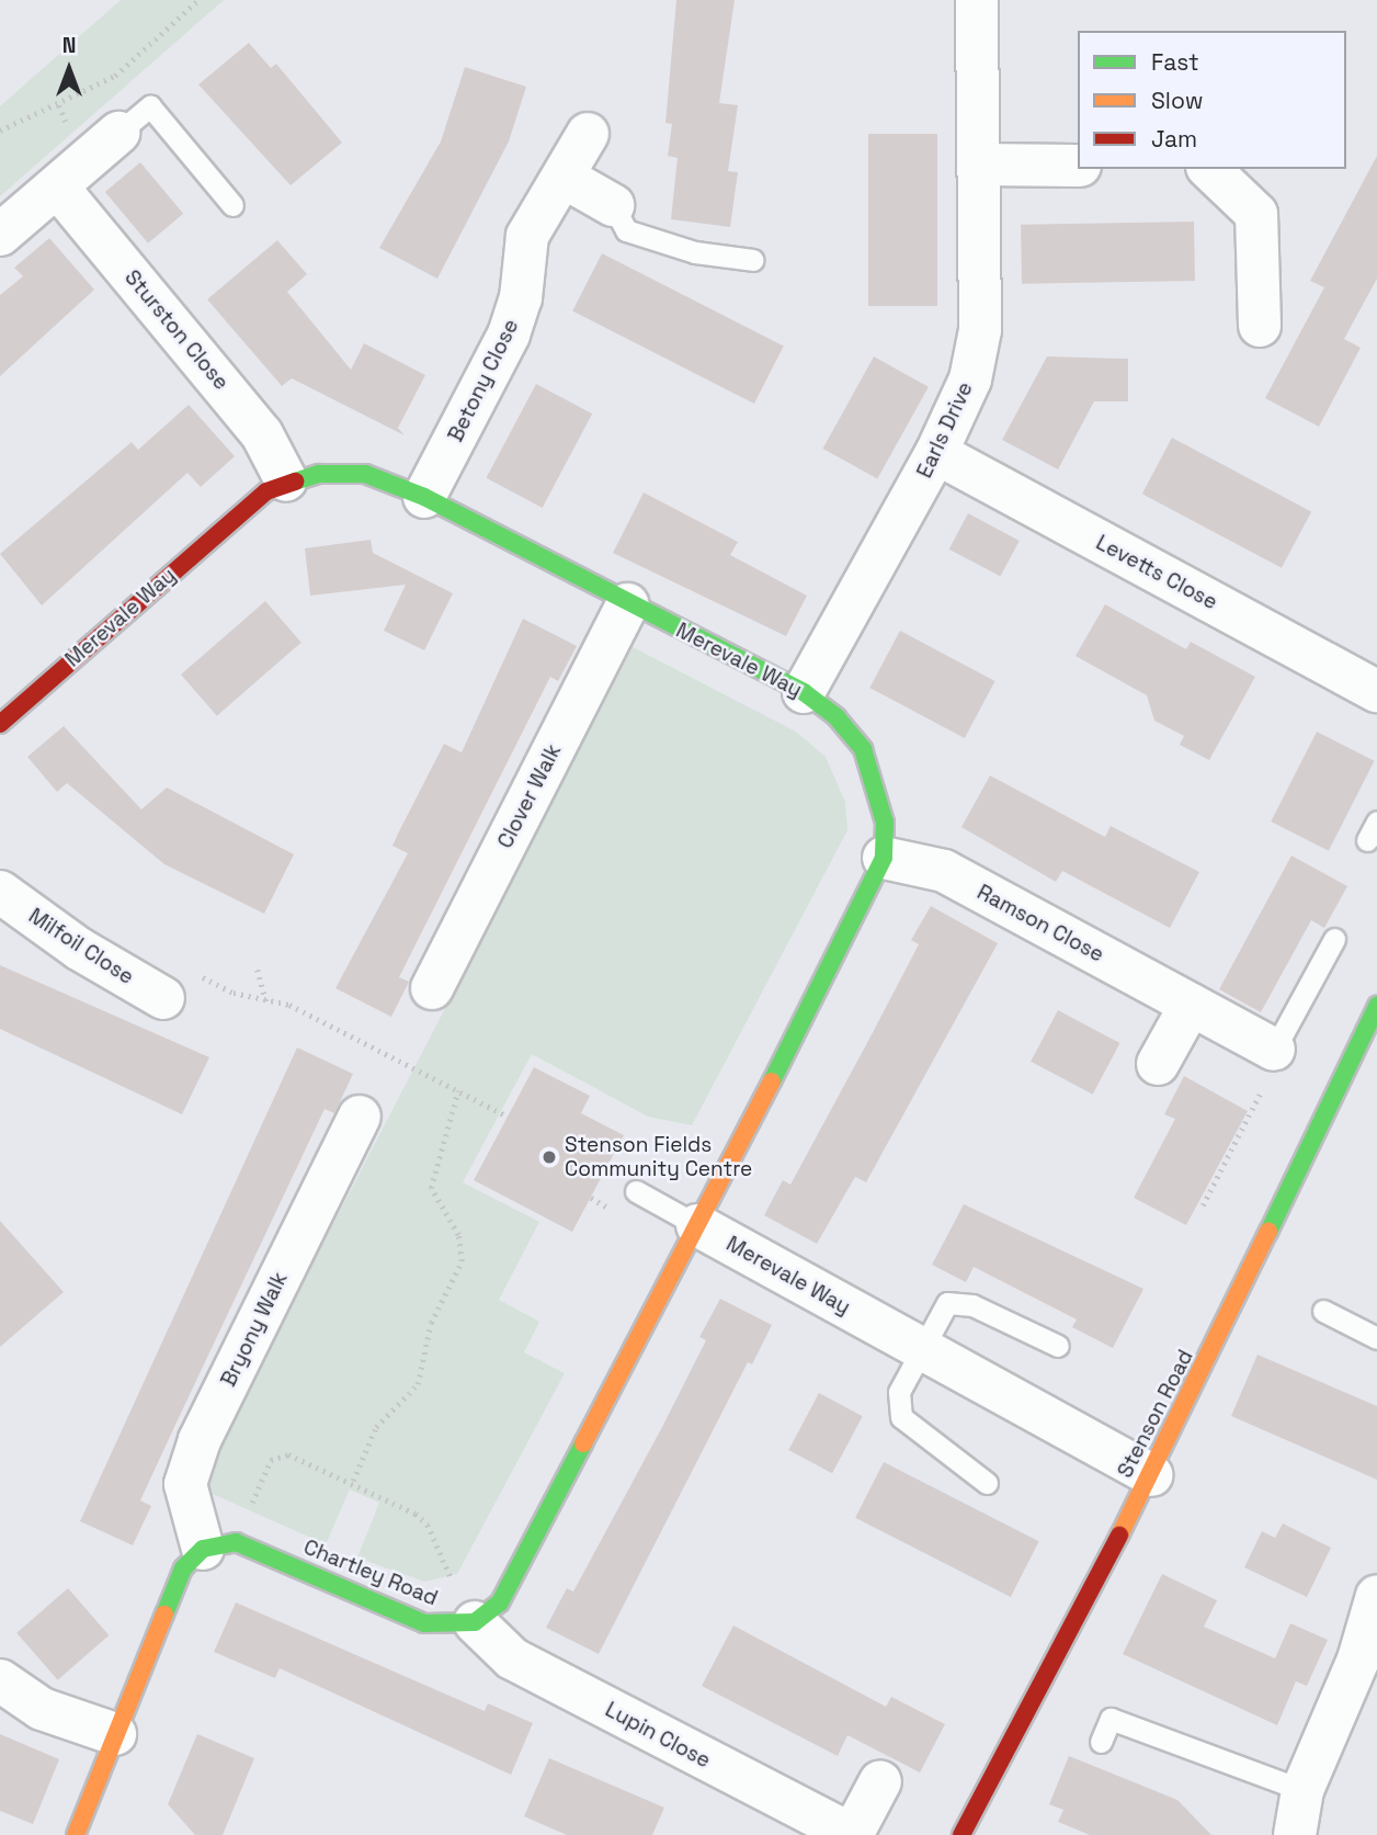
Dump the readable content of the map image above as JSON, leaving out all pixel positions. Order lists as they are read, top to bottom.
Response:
{
  "streets": {
    "street": [
      "Sturston Close",
      "Betony Close",
      "Earls Drive",
      "Levetts Close",
      "Merevale Way",
      "Clover Walk",
      "Ramson Close",
      "Milfoil Close",
      "Bryony Walk",
      "Stenson Road",
      "Chartley Road",
      "Lupin Close"
    ]
  },
  "crossings": [
    ["Sturston Close", "Merevale Way"],
    ["Betony Close", "Merevale Way"],
    ["Earls Drive", "Levetts Close"],
    ["Earls Drive", "Merevale Way"],
    ["Merevale Way", "Clover Walk"],
    ["Merevale Way", "Ramson Close"],
    ["Merevale Way", "Stenson Road"],
    ["Bryony Walk", "Chartley Road"],
    ["Chartley Road", "Lupin Close"]
  ],
  "places": ["Stenson Fields Community Centre"],
  "legend": ["Fast", "Slow", "Jam"],
  "north": "top"
}
